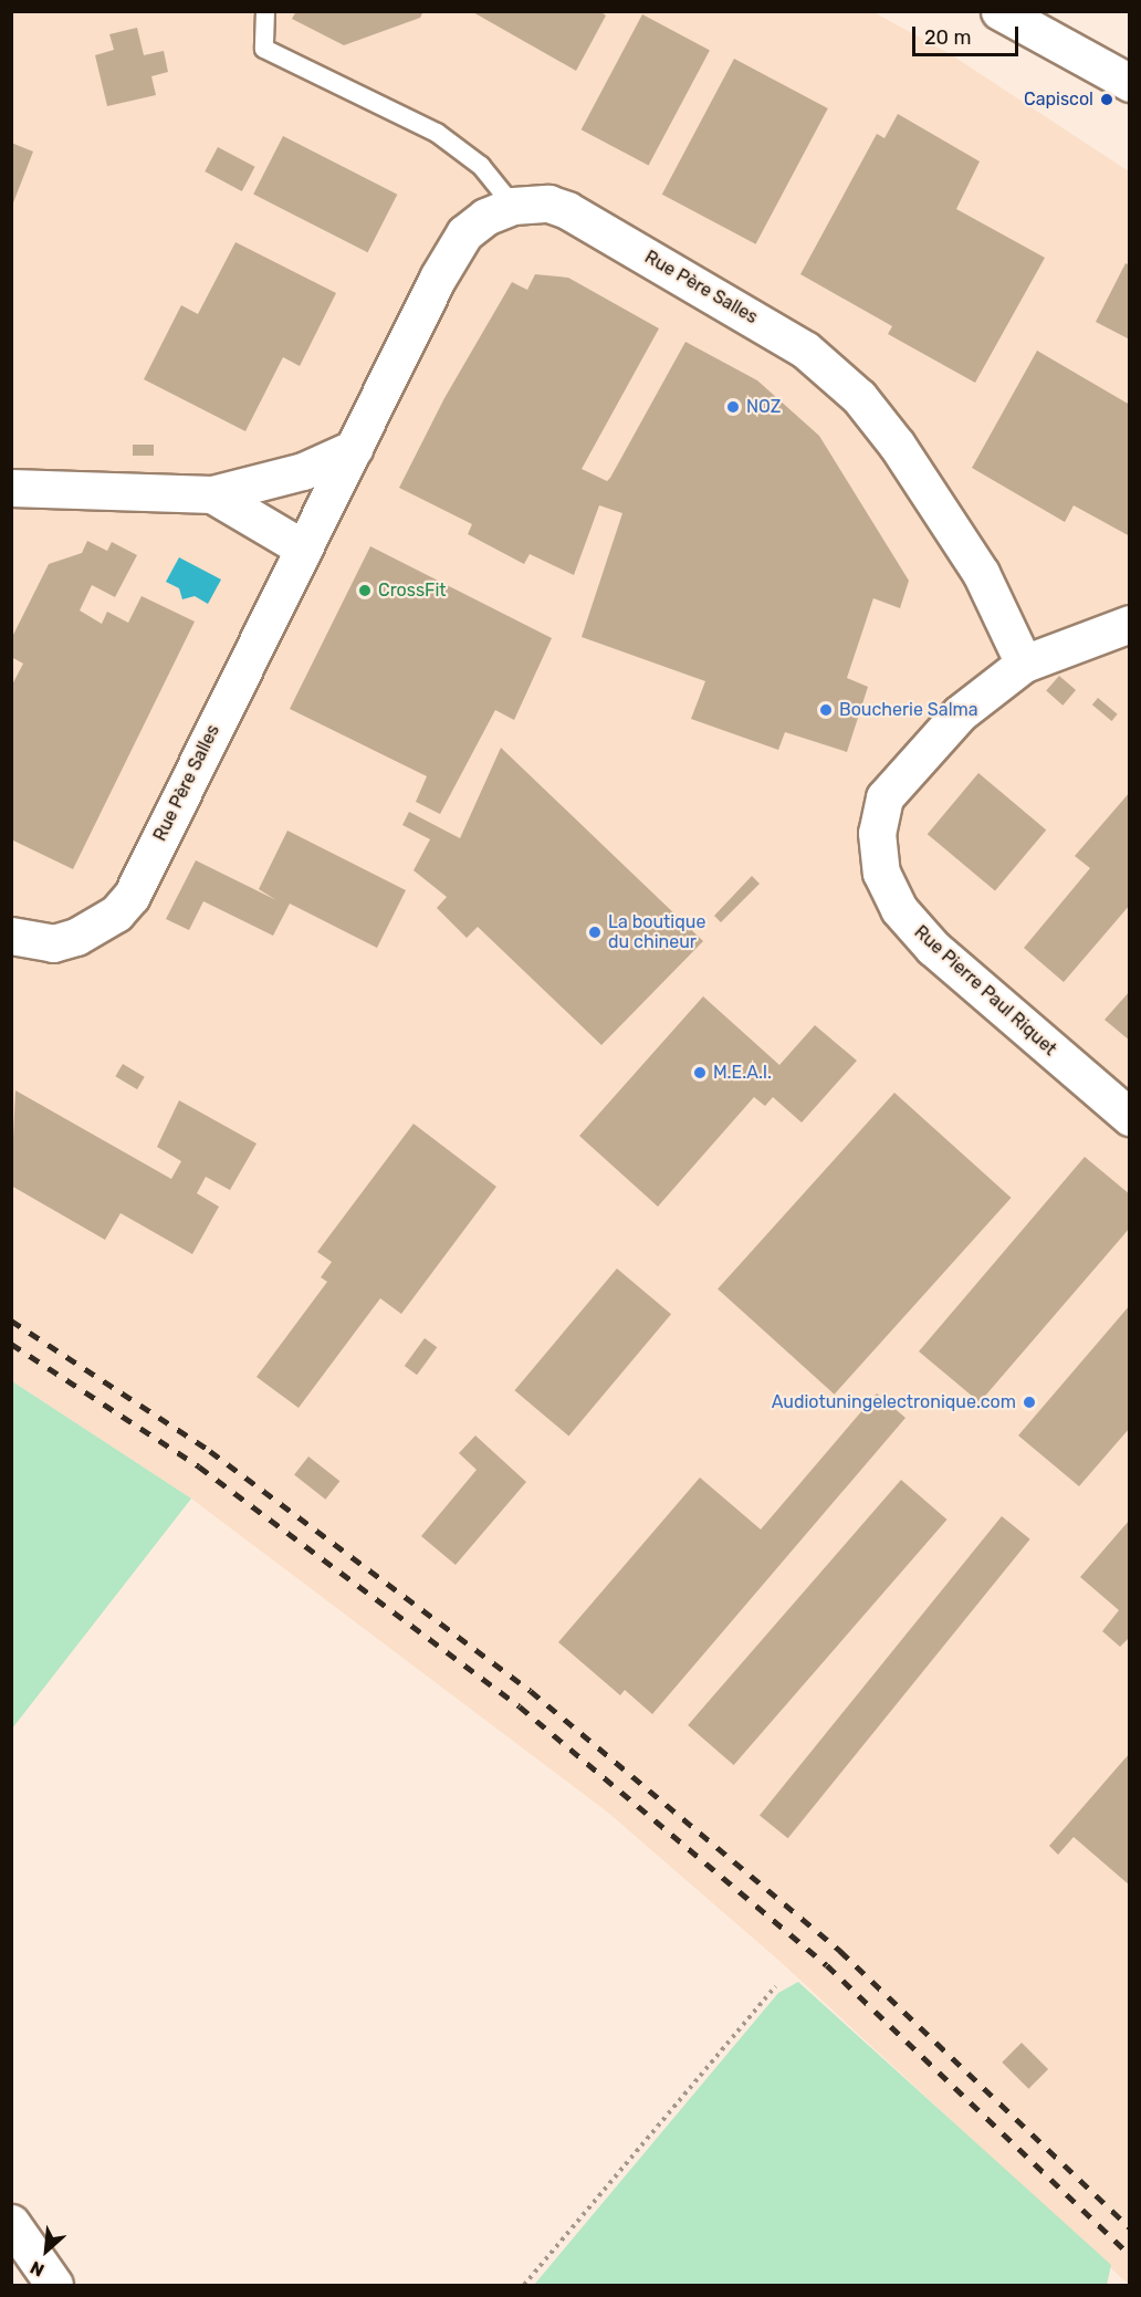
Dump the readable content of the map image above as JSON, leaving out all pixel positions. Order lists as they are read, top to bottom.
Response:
{
  "streets": {
    "street": ["Rue Père Salles", "Rue Pierre Paul Riquet"]
  },
  "crossings": [
    ["Rue Père Salles", "Rue Pierre Paul Riquet"]
  ],
  "places": [
    "Capiscol",
    "NOZ",
    "CrossFit",
    "Boucherie Salma",
    "La boutique du chineur",
    "M.E.A.I.",
    "Audiotuningelectronique.com"
  ],
  "scale_bar": "20 m",
  "north": "bottom left"
}
